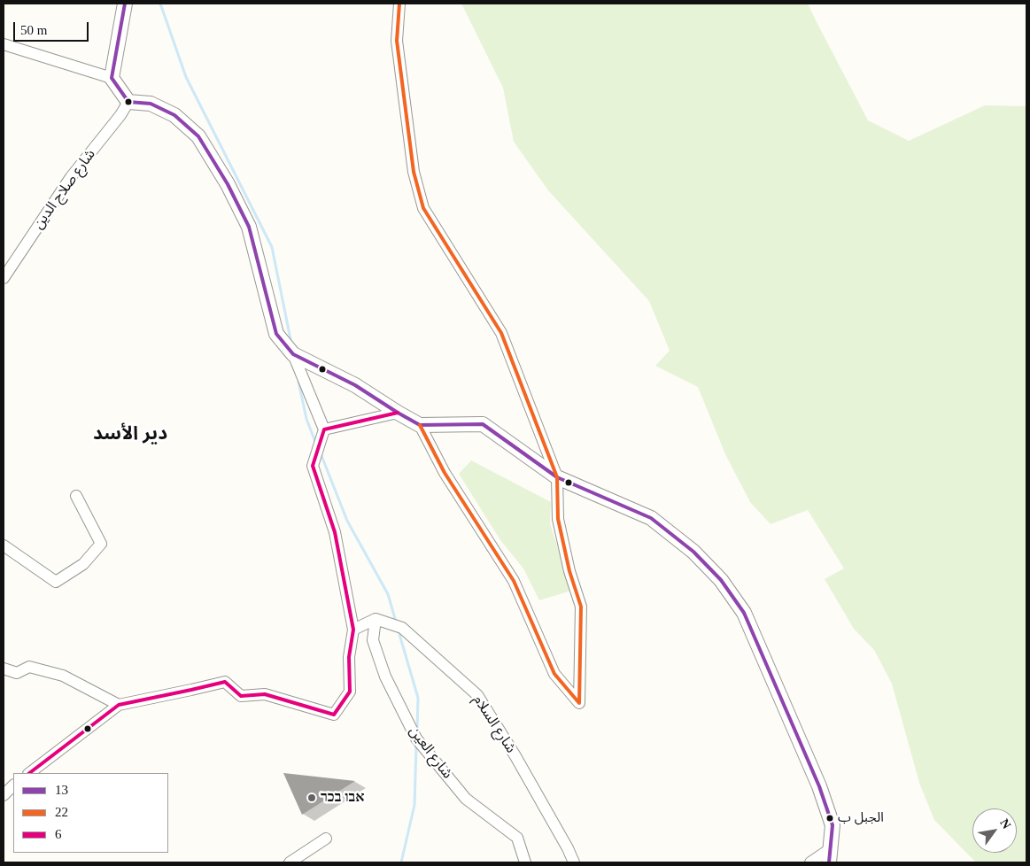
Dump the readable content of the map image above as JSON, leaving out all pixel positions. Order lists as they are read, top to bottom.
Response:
{
  "streets": {
    "street": ["شارع صلاح الدين", "شارع السلام", "شارع العين"]
  },
  "crossings": [
    ["شارع السلام", "شارع العين"]
  ],
  "districts": ["دير الأسد"],
  "places": ["אבו בכר", "الجبل ب"],
  "lines": ["transit line 13", "transit line 22", "transit line 6"],
  "legend": ["13", "22", "6"],
  "scale_bar": "50 m",
  "north": "top right"
}
